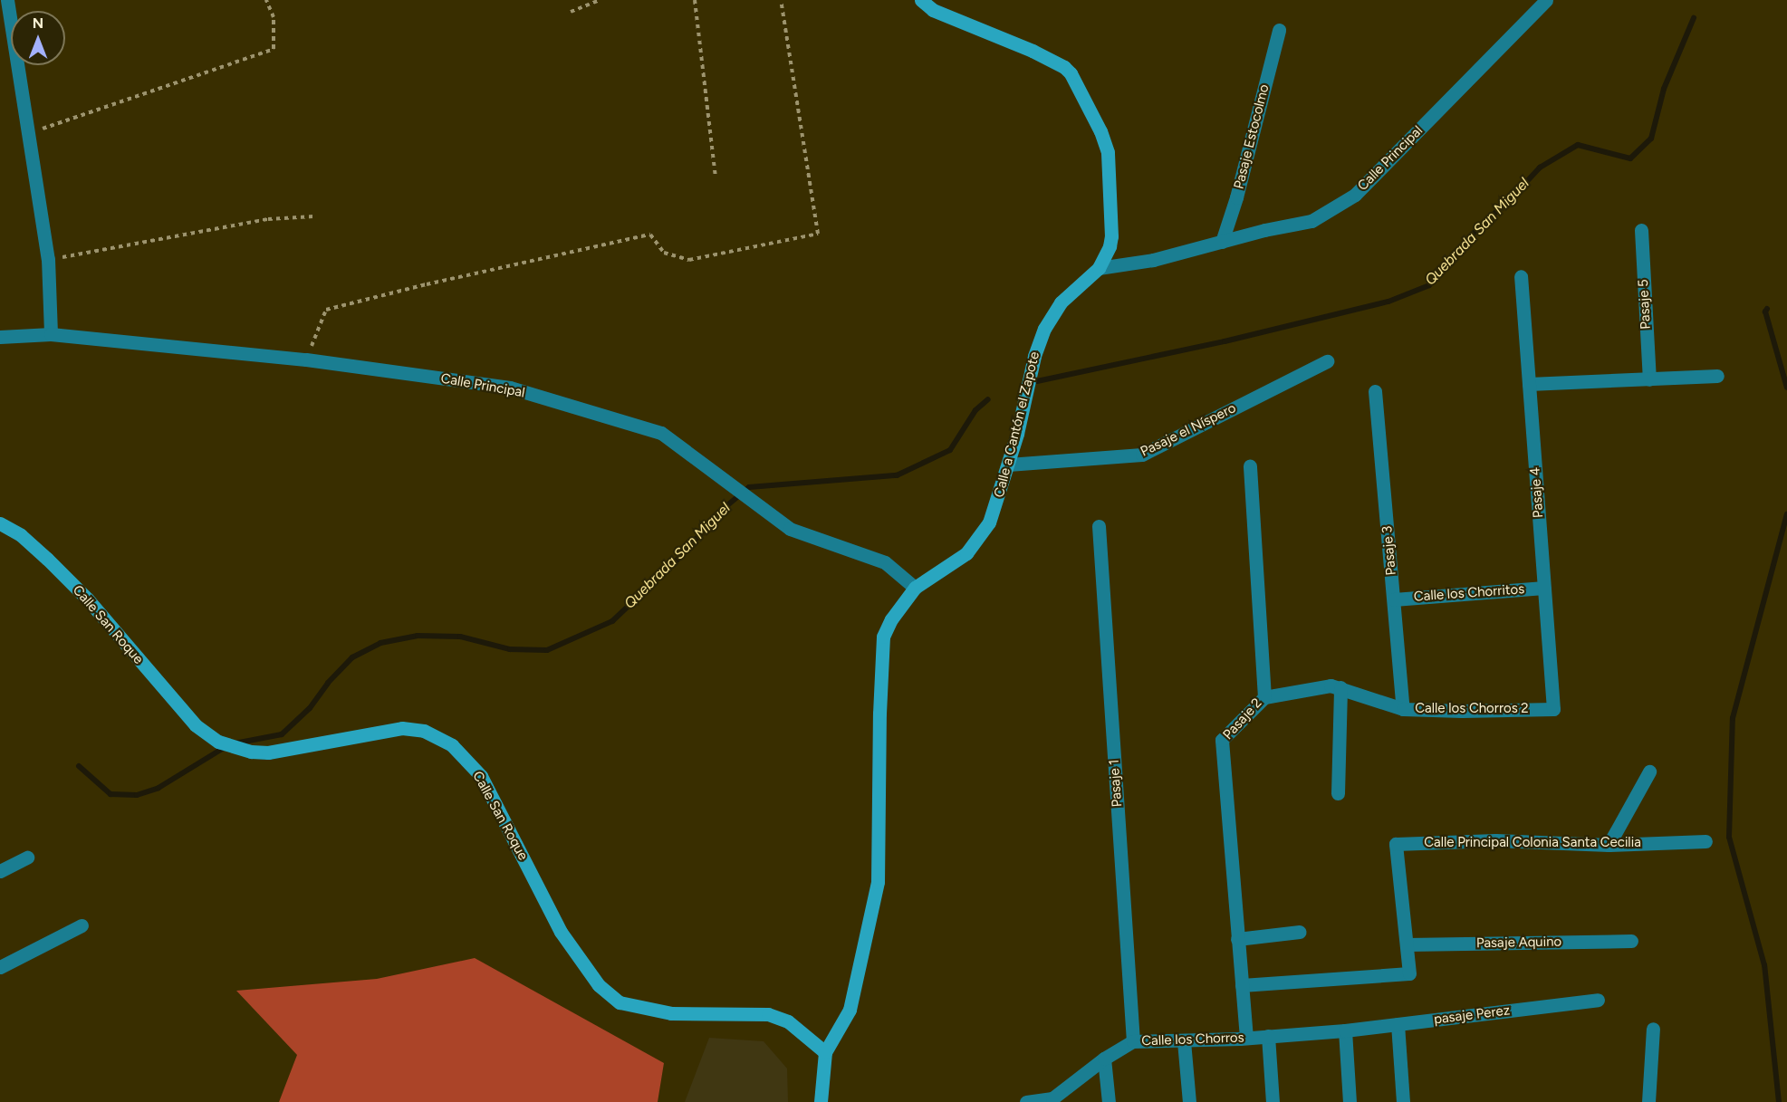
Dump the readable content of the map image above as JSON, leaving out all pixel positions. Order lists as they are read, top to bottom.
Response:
{
  "streets": {
    "street": [
      "Pasaje Estocolmo",
      "Calle Principal",
      "Pasaje 5",
      "Calle a Cantón el Zapote",
      "Pasaje el Níspero",
      "Pasaje 4",
      "Pasaje 3",
      "Calle los Chorritos",
      "Calle San Roque",
      "Calle los Chorros 2",
      "Pasaje 2",
      "Pasaje 1",
      "Calle Principal Colonia Santa Cecilia",
      "Pasaje Aquino",
      "pasaje Perez",
      "Calle los Chorros"
    ]
  },
  "crossings": [
    ["Pasaje Estocolmo", "Calle Principal"],
    ["Calle Principal", "Calle a Cantón el Zapote"],
    ["Calle a Cantón el Zapote", "Pasaje el Níspero"],
    ["Calle a Cantón el Zapote", "Calle San Roque"],
    ["Pasaje 4", "Calle los Chorritos"],
    ["Pasaje 4", "Calle los Chorros 2"],
    ["Pasaje 3", "Calle los Chorritos"],
    ["Pasaje 3", "Calle los Chorros 2"],
    ["Calle los Chorros 2", "Pasaje 2"],
    ["Pasaje 2", "Calle Principal Colonia Santa Cecilia"],
    ["Pasaje 2", "Calle los Chorros"],
    ["Pasaje 1", "Calle los Chorros"],
    ["Calle Principal Colonia Santa Cecilia", "Pasaje Aquino"],
    ["pasaje Perez", "Calle los Chorros"]
  ],
  "water": ["Quebrada San Miguel"],
  "north": "top"
}
